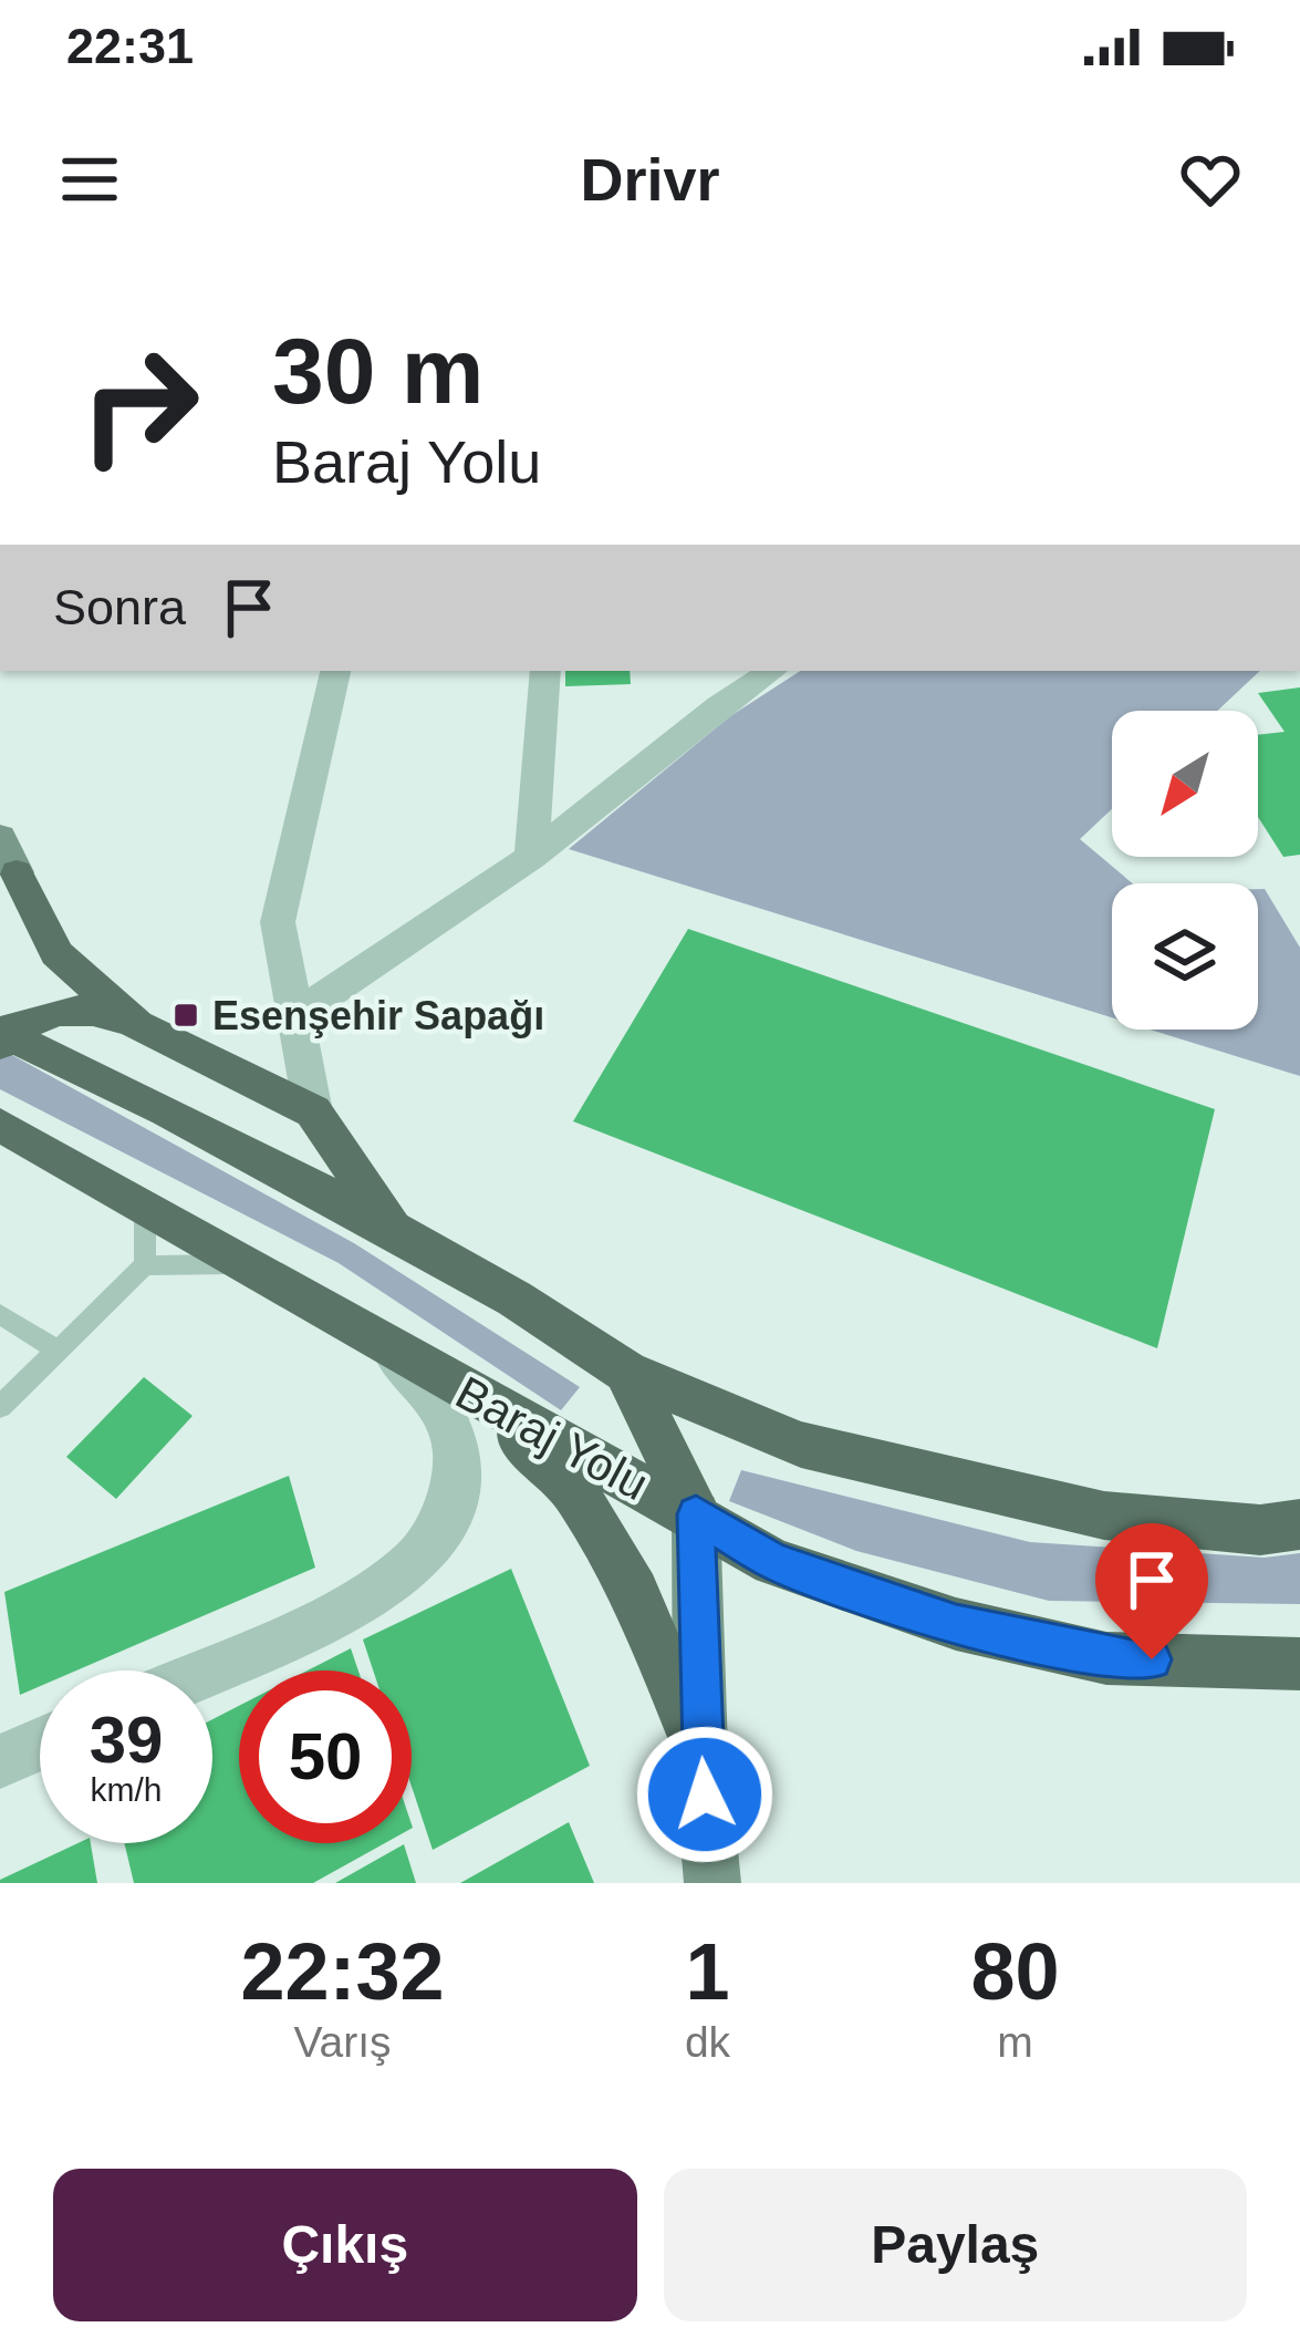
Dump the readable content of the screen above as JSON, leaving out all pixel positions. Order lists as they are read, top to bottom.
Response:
{
  "streets": {
    "main road": ["Baraj Yolu"]
  },
  "places": {
    "transit": ["Esenşehir Sapağı"]
  },
  "north": "bottom left",
  "page": {
    "status": "22:31",
    "header": "Drivr",
    "turn": ["30 m", "Baraj Yolu"],
    "then": "Sonra",
    "speed": "39 km/h",
    "limit": "50",
    "eta": [
      "22:32",
      "Varış",
      "1",
      "dk",
      "80",
      "m"
    ],
    "buttons": ["Çıkış", "Paylaş"]
  }
}
